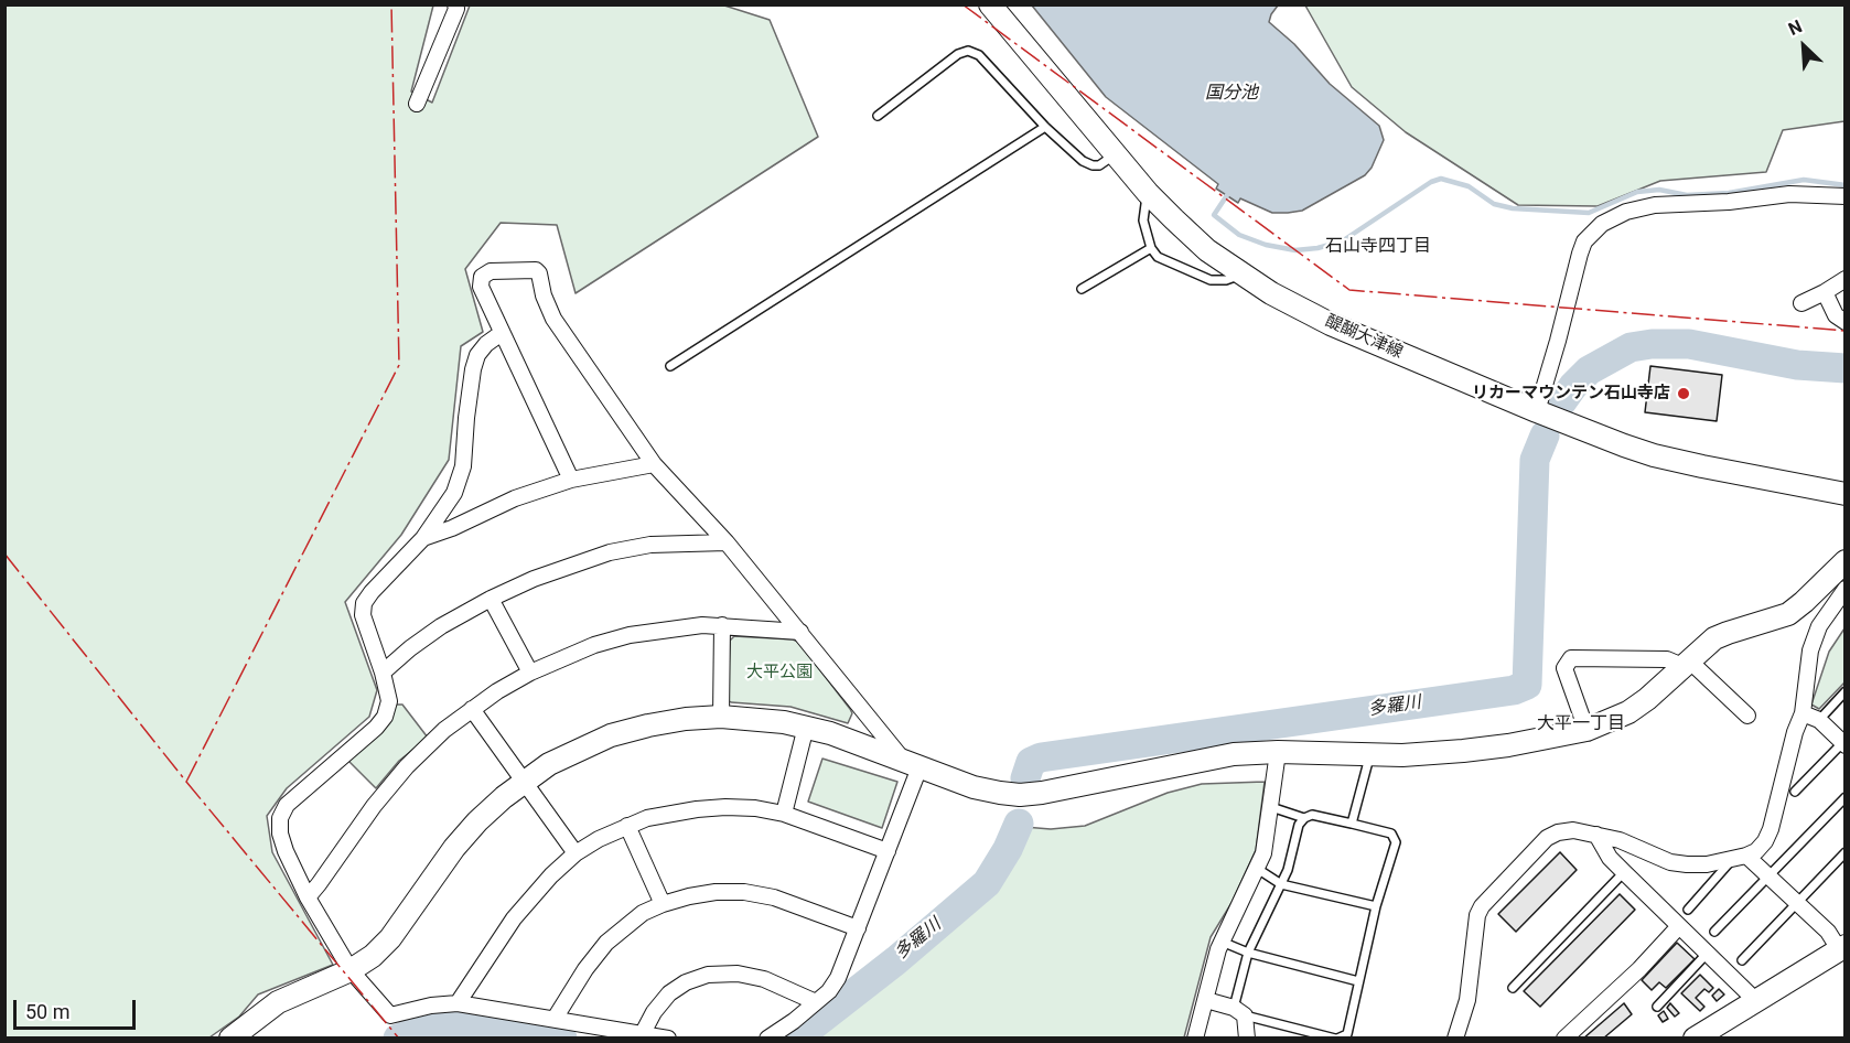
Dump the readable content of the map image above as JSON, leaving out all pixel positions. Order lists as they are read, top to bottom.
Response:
{
  "streets": {
    "main road": ["醍醐大津線"]
  },
  "districts": ["石山寺四丁目", "大平一丁目"],
  "water": ["国分池", "多羅川"],
  "parks": ["大平公園"],
  "places": ["リカーマウンテン石山寺店"],
  "scale_bar": "50 m",
  "north": "top left"
}
